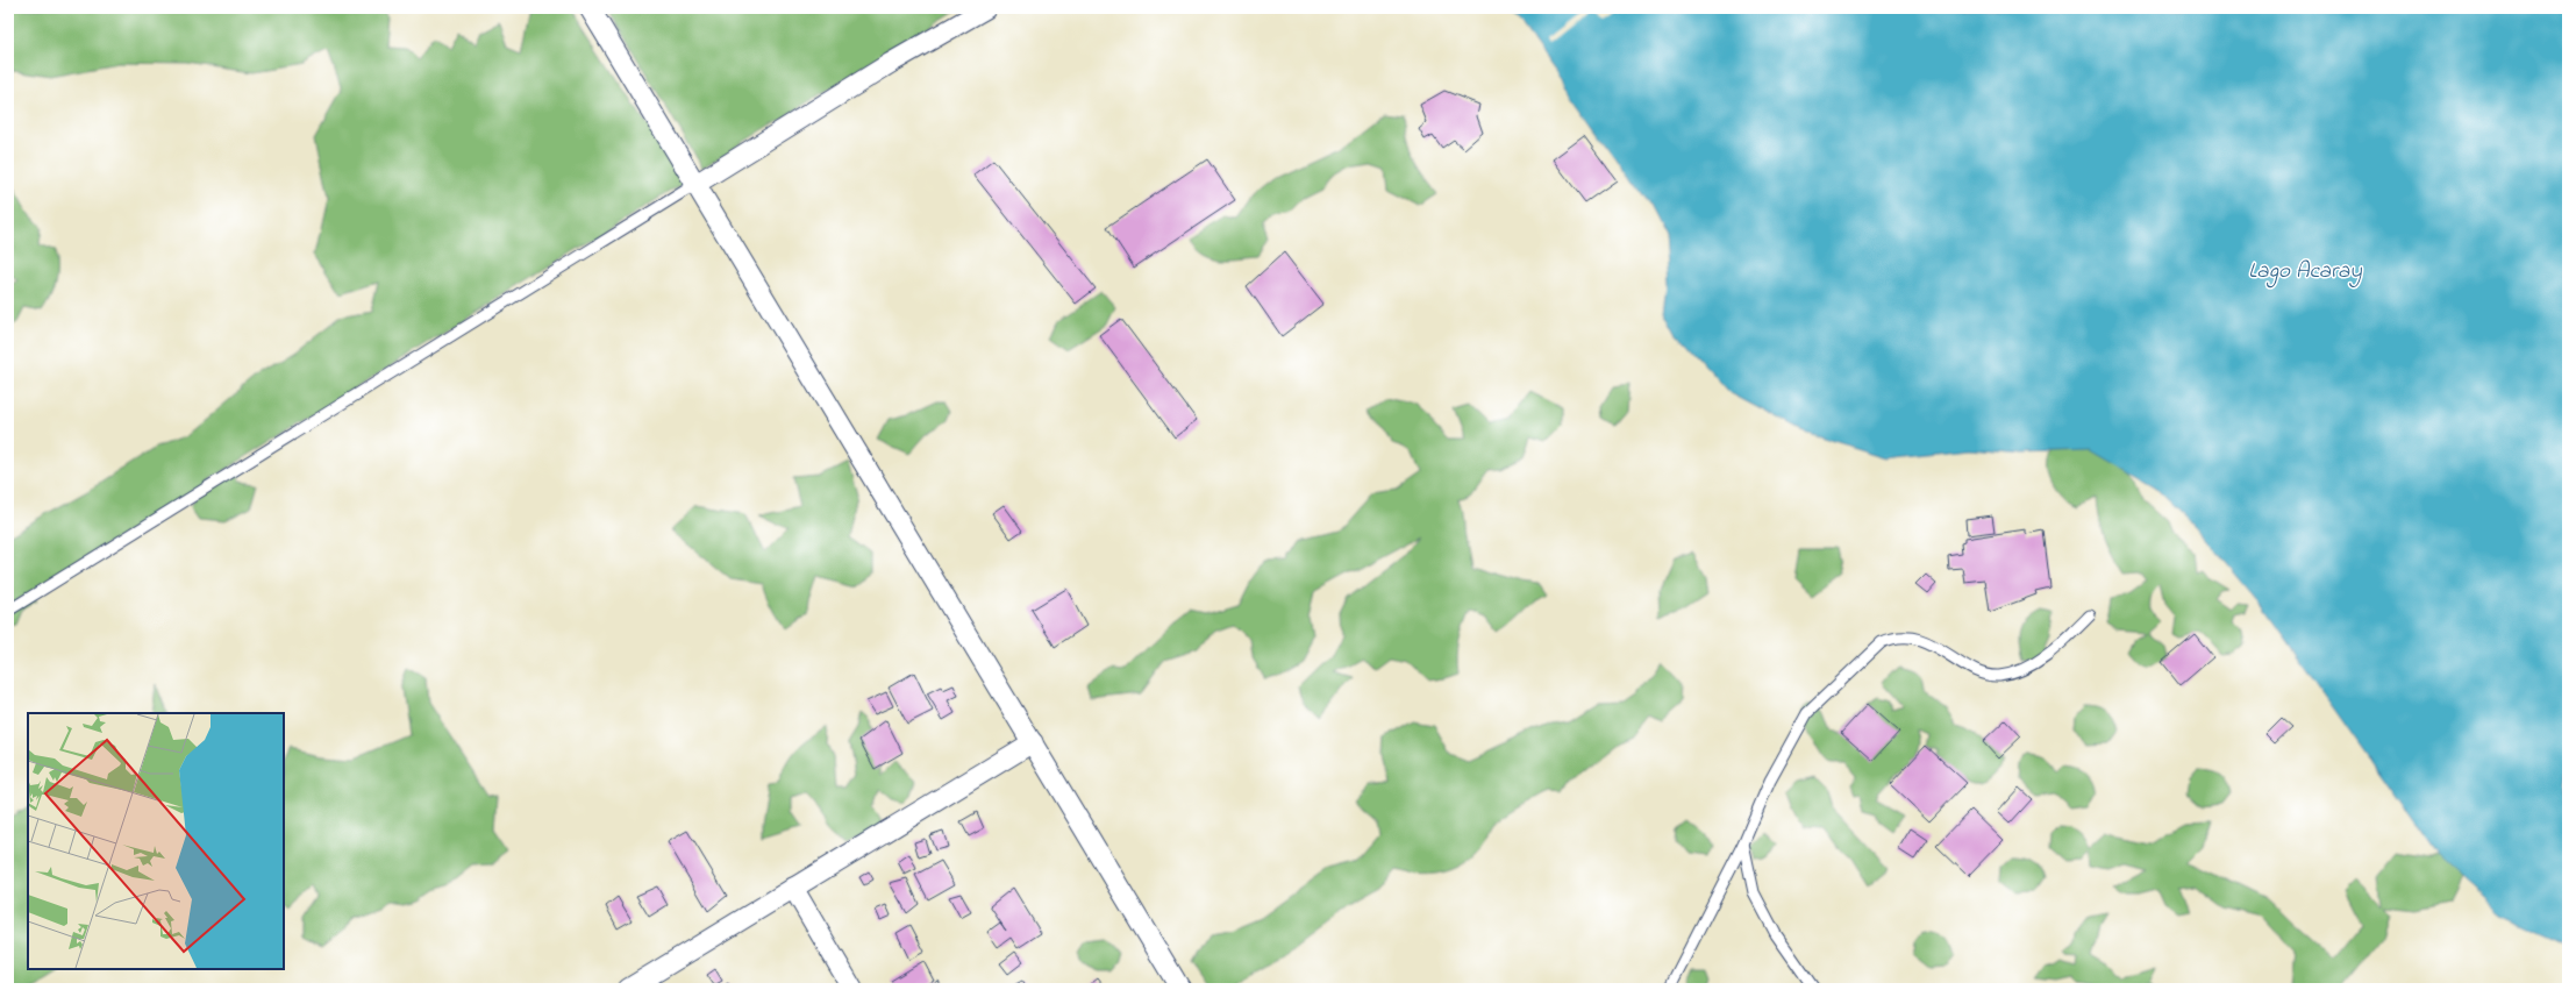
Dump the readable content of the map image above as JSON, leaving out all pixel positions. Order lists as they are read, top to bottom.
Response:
{
  "water": ["Lago Acaray"]
}
